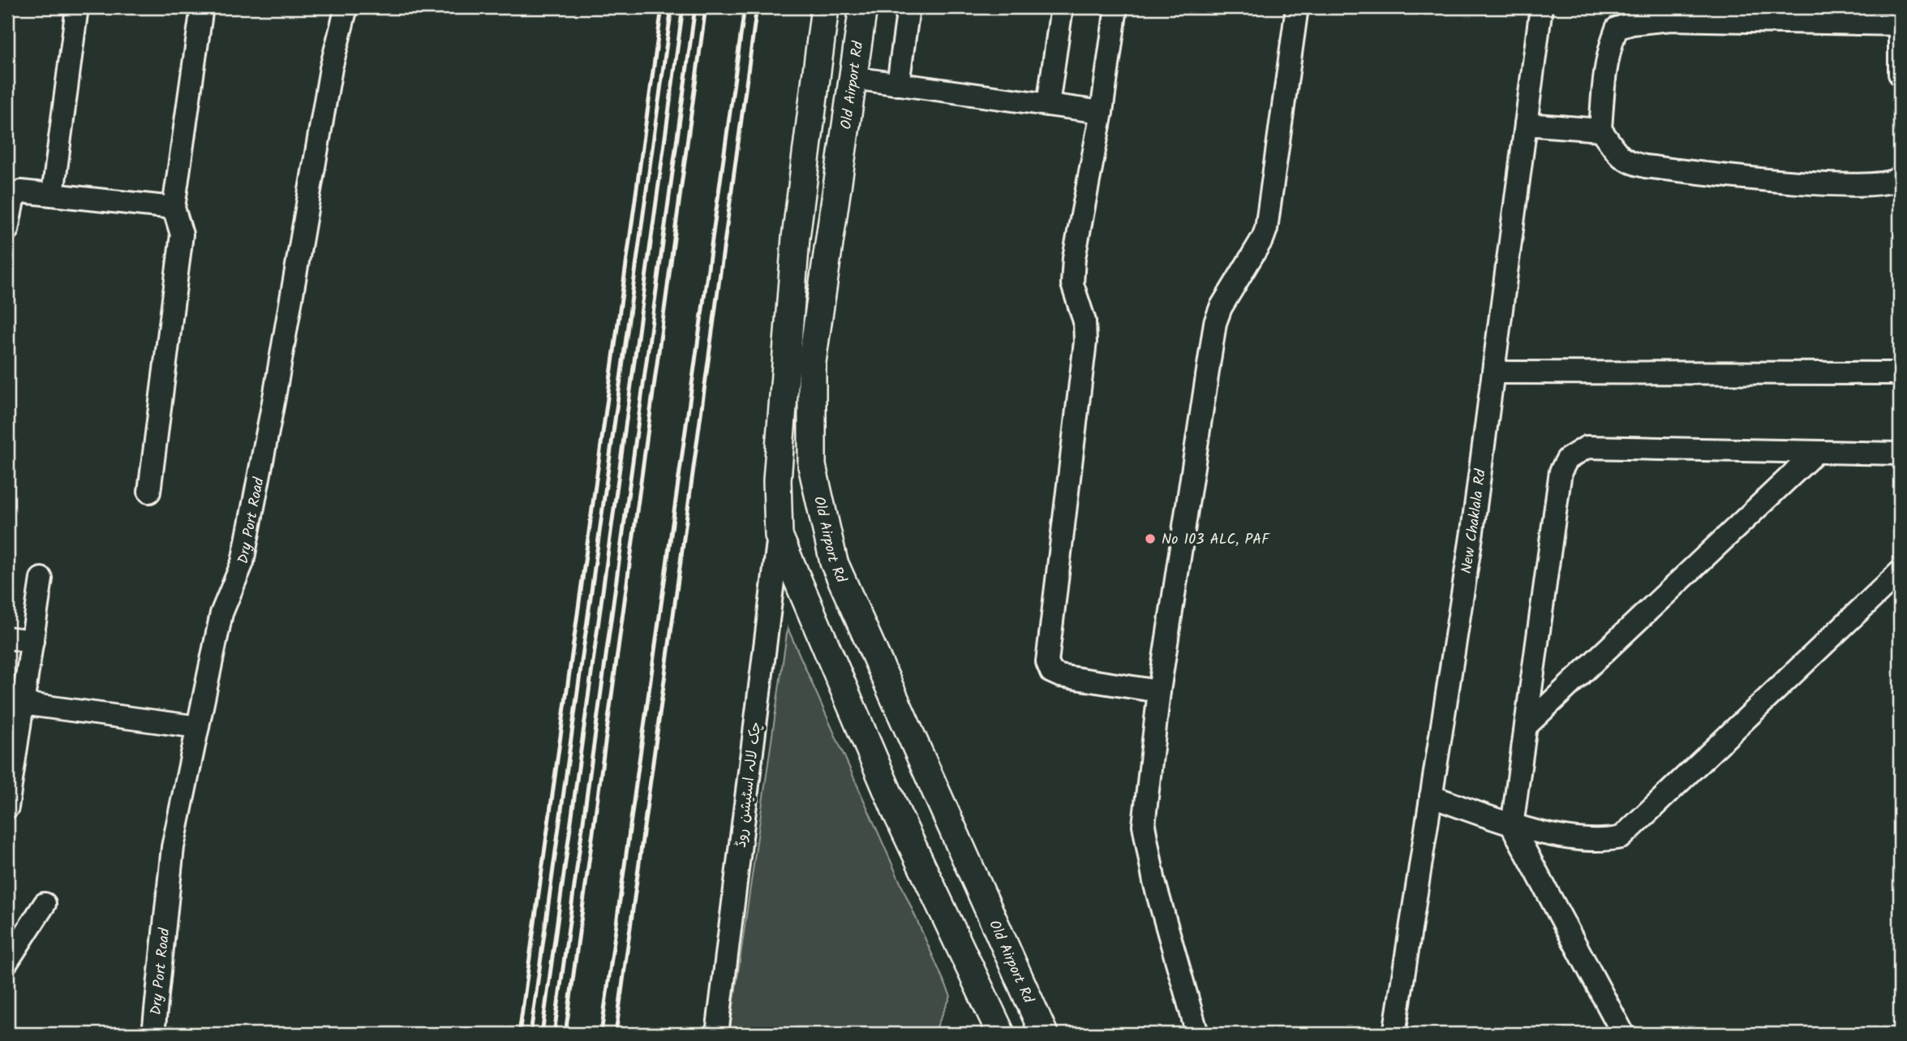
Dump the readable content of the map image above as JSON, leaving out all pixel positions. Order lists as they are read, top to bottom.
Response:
{
  "streets": {
    "main road": ["Old Airport Rd"],
    "street": ["Dry Port Road", "New Chaklala Rd", "چک لالہ اسٹیشن روڈ"]
  },
  "places": ["No 103 ALC, PAF"]
}
